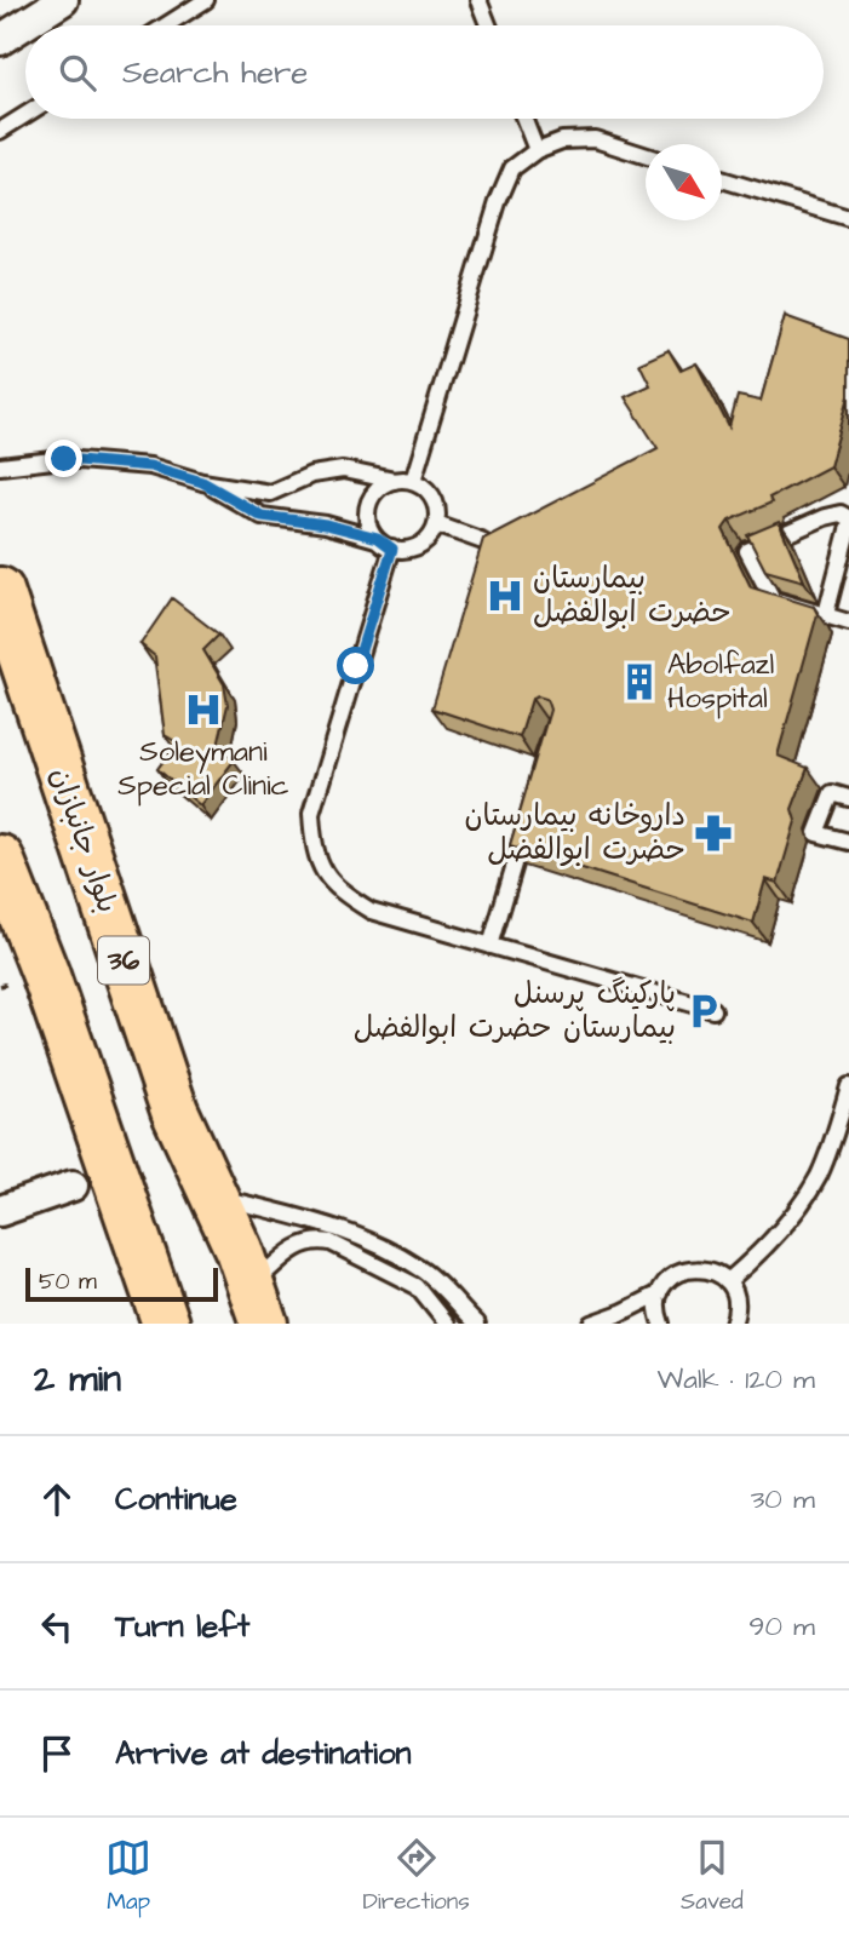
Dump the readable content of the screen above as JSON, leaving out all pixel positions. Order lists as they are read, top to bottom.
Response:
{
  "streets": {
    "main road": ["بلوار جانبازان", "36"]
  },
  "places": {
    "hospital": ["بیمارستان حضرت ابوالفضل", "Soleymani Special Clinic"],
    "building": ["Abolfazl Hospital"],
    "pharmacy": ["داروخانه بیمارستان حضرت ابوالفضل"],
    "parking": ["پارکینگ پرسنل بیمارستان حضرت ابوالفضل"]
  },
  "scale_bar": "50 m",
  "north": "bottom right",
  "page": {
    "search": "Search here",
    "scale": "50 m",
    "heading": ["2 min", "Walk · 120 m"],
    "list": [
      ["Continue", "30 m"],
      ["Turn left", "90 m"],
      "Arrive at destination"
    ],
    "nav": ["Map", "Directions", "Saved"]
  }
}
